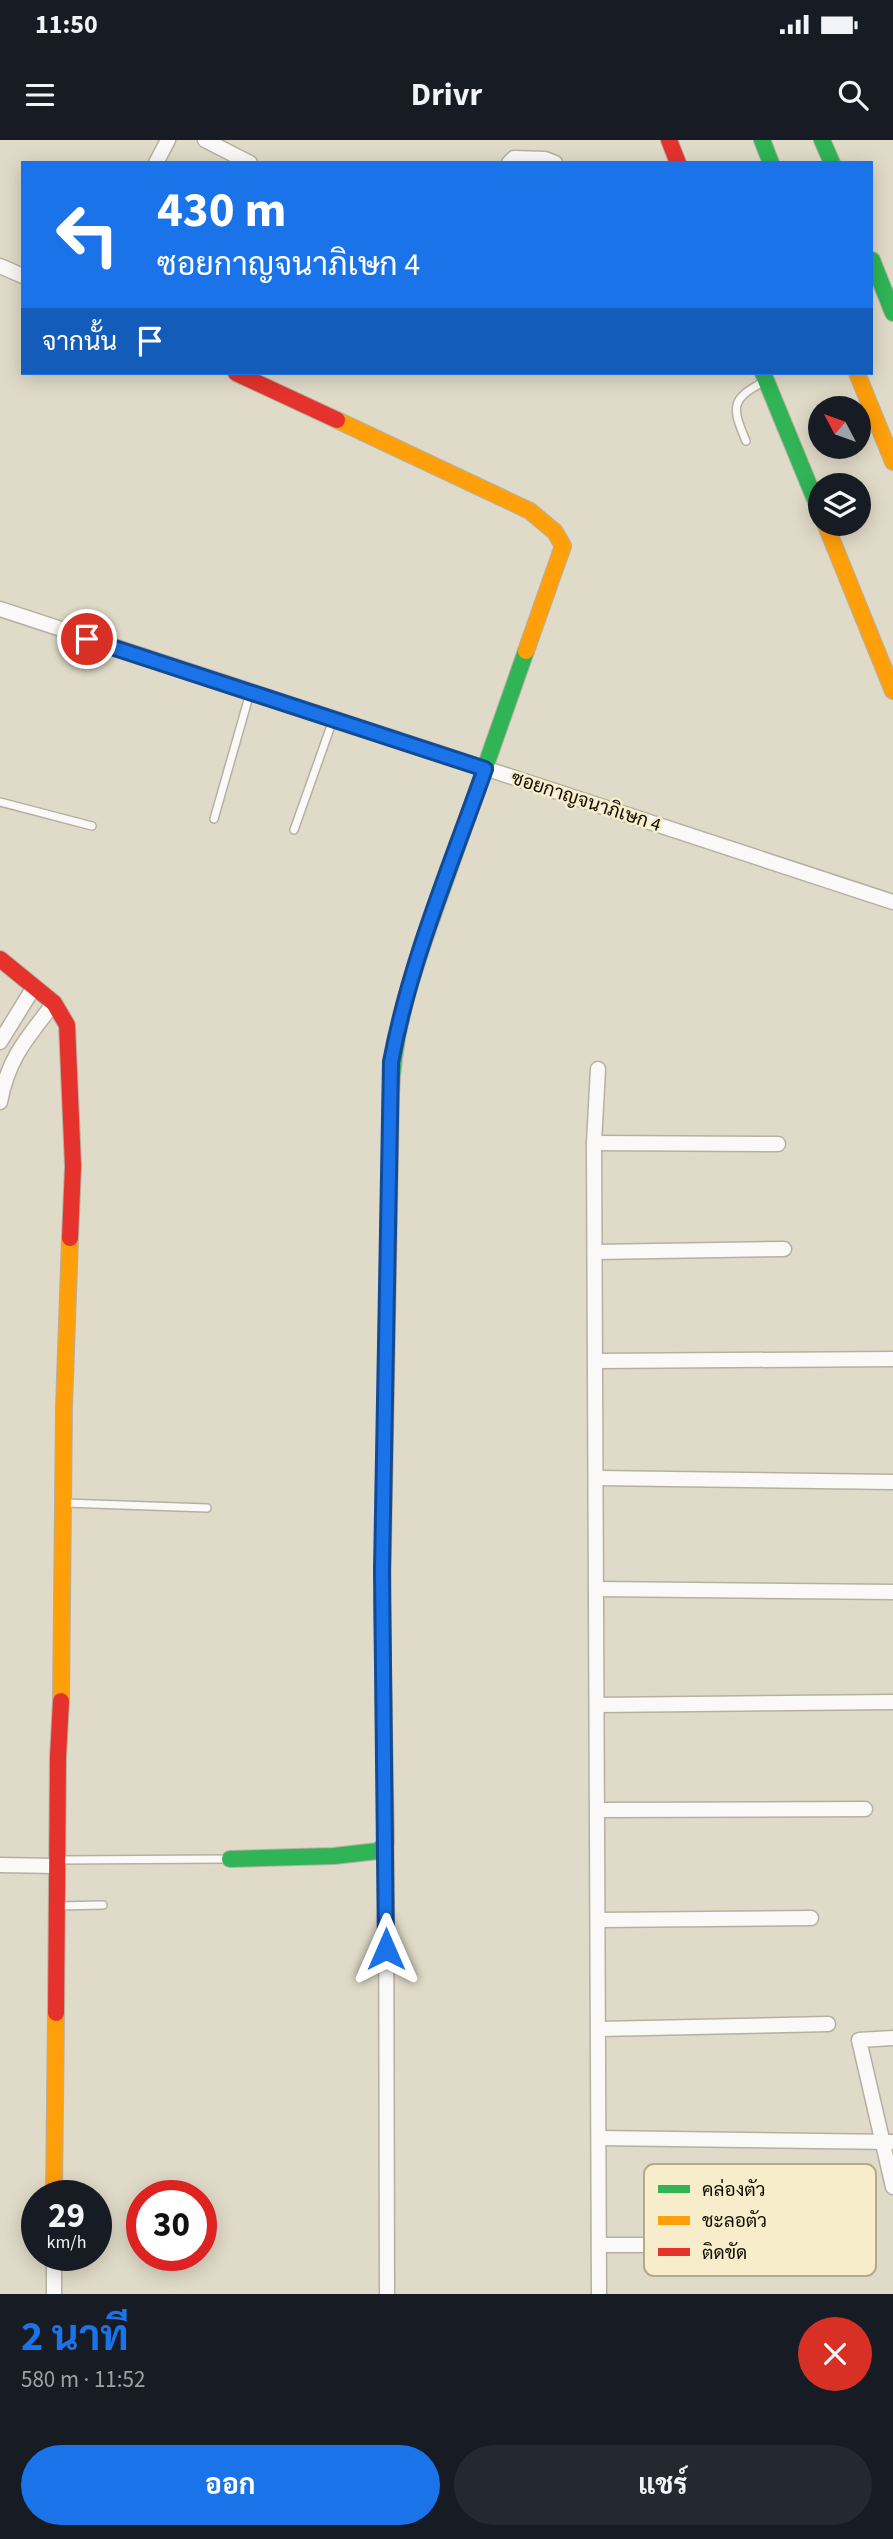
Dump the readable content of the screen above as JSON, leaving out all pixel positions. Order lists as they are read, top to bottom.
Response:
{
  "streets": {
    "street": ["ซอยกาญจนาภิเษก 4"]
  },
  "legend": ["คล่องตัว", "ชะลอตัว", "ติดขัด"],
  "north": "top left",
  "page": {
    "status": "11:50",
    "header": "Drivr",
    "turn": ["430 m", "ซอยกาญจนาภิเษก 4"],
    "then": "จากนั้น",
    "speed": "29 km/h",
    "limit": "30",
    "heading": ["2 นาที", "580 m · 11:52"],
    "buttons": ["ออก", "แชร์"]
  }
}
